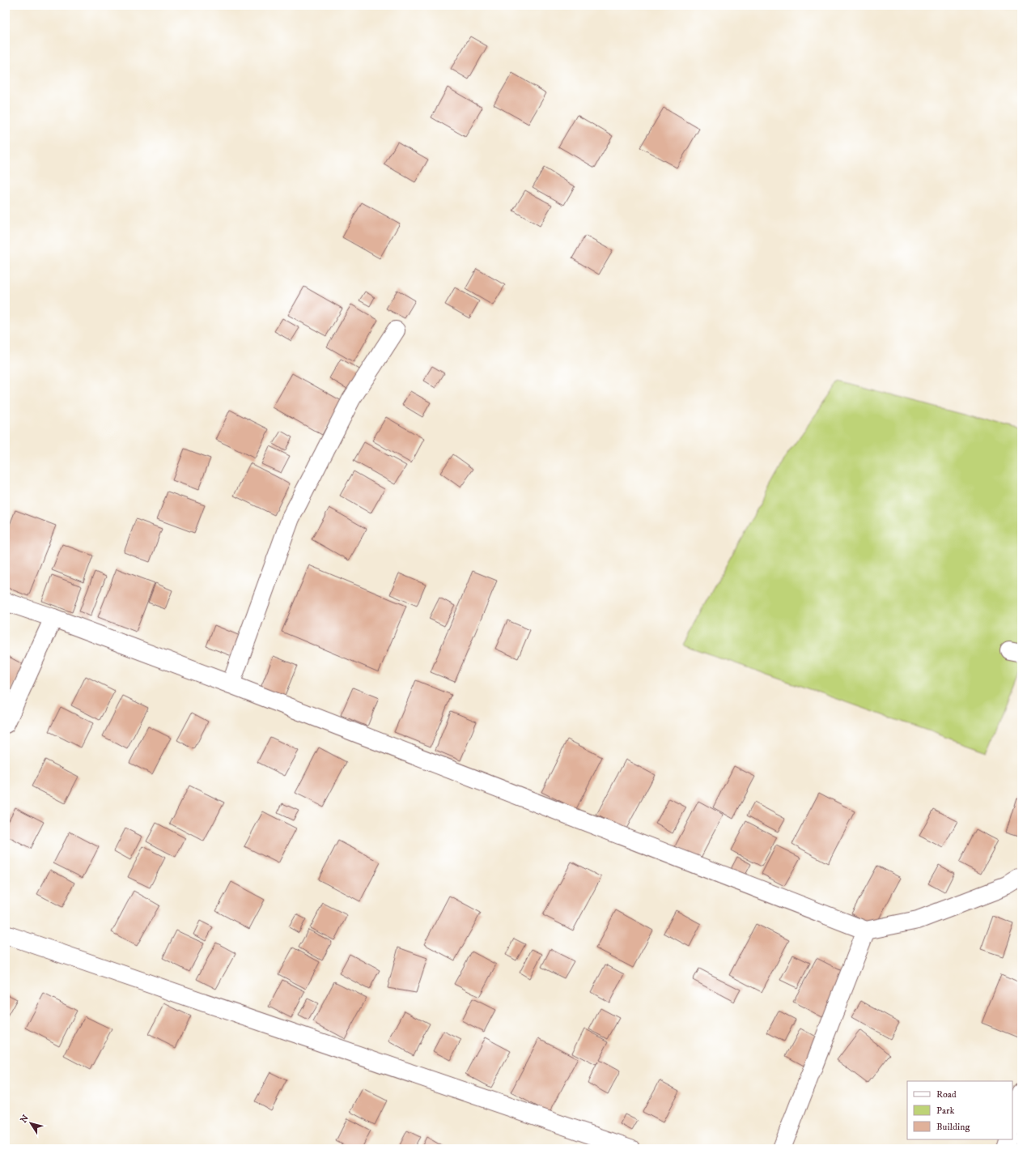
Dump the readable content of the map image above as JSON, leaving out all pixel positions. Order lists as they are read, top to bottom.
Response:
{
  "legend": ["Road", "Park", "Building"],
  "north": "top left"
}
